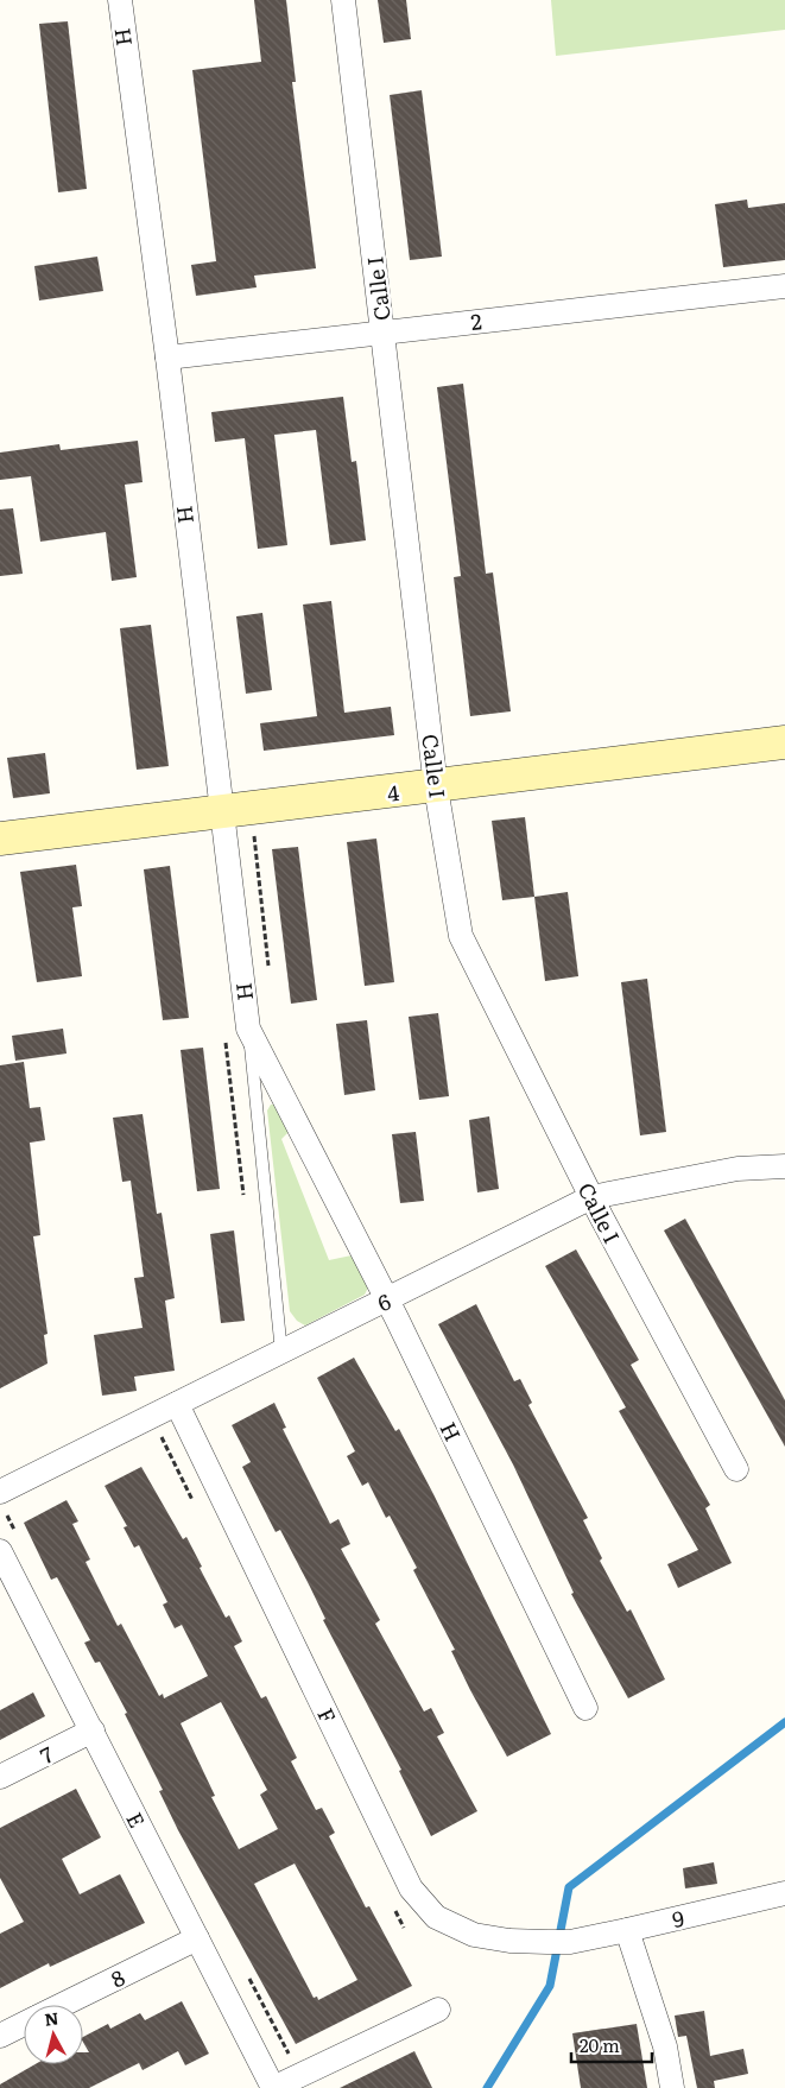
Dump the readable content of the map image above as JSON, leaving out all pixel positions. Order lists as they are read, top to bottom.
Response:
{
  "streets": {
    "street": [
      "H",
      "Calle I",
      "2",
      "4",
      "6",
      "F",
      "7",
      "E",
      "9",
      "8"
    ]
  },
  "crossings": [
    ["H", "2"],
    ["H", "4"],
    ["H", "6"],
    ["Calle I", "2"],
    ["Calle I", "4"],
    ["Calle I", "6"],
    ["6", "F"],
    ["F", "9"],
    ["7", "E"],
    ["E", "8"]
  ],
  "scale_bar": "20 m",
  "north": "top"
}
